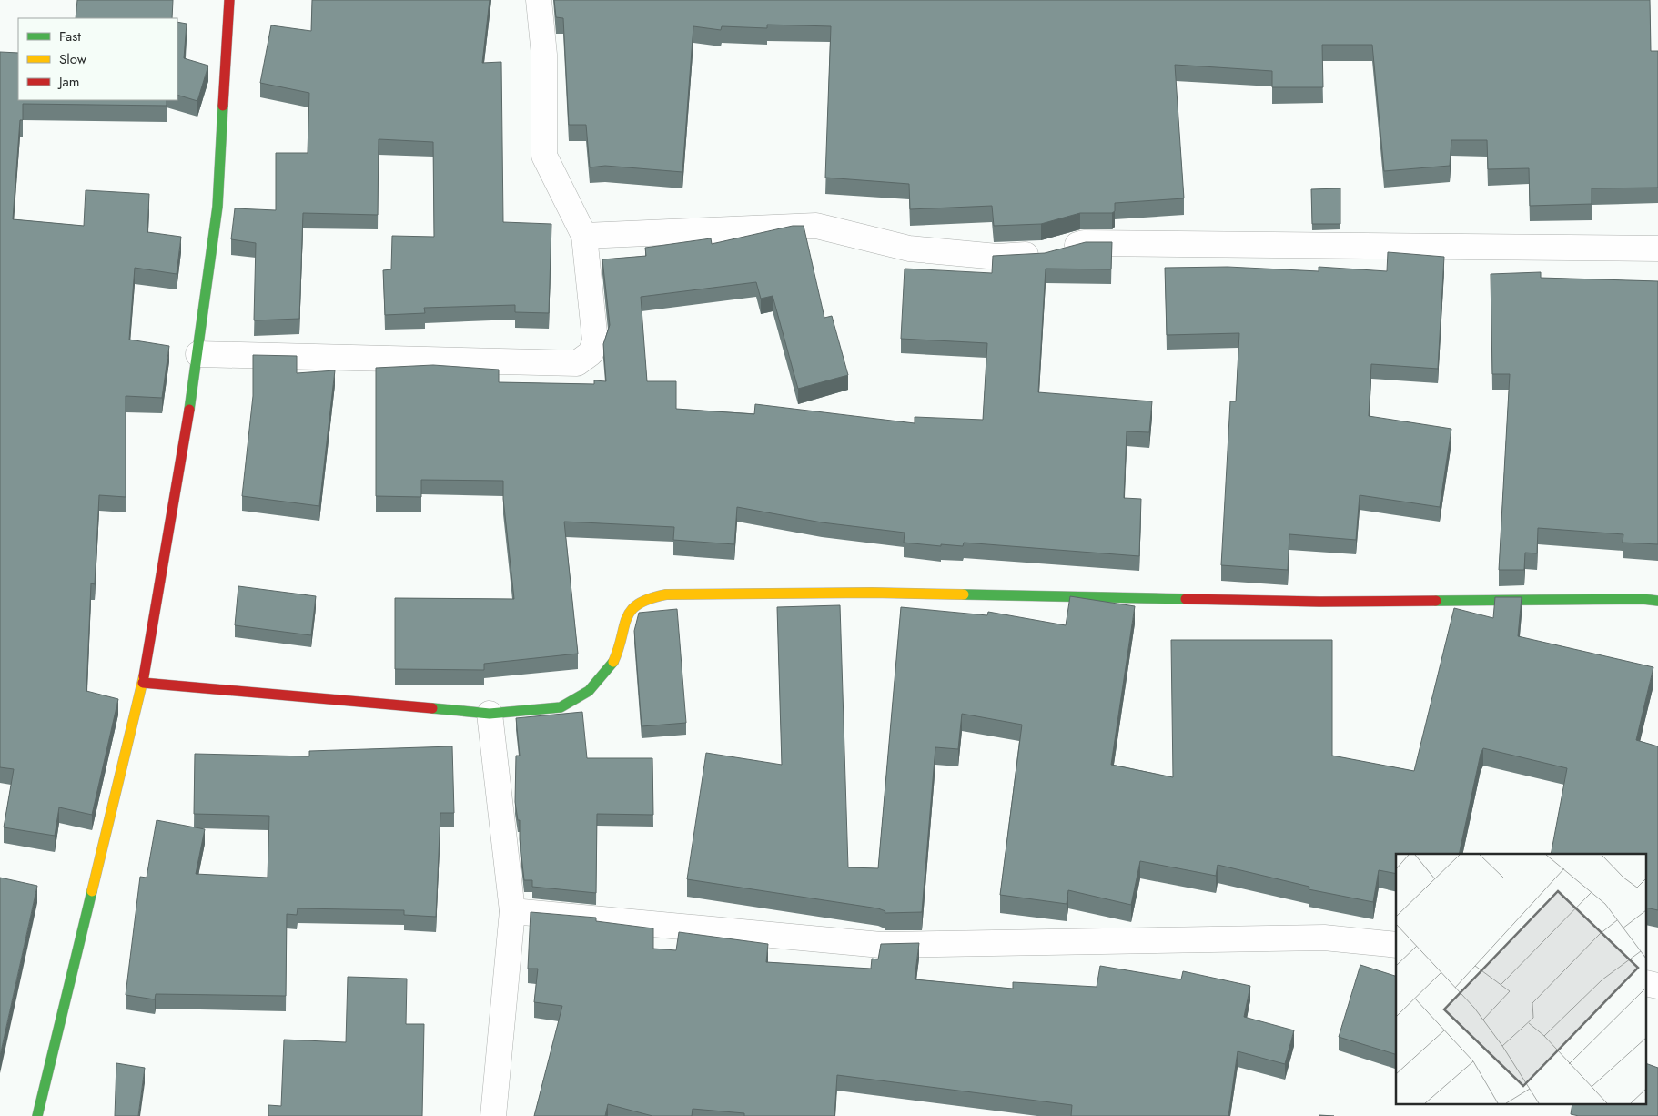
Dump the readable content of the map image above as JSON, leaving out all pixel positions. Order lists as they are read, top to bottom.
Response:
{
  "legend": ["Fast", "Slow", "Jam"]
}
